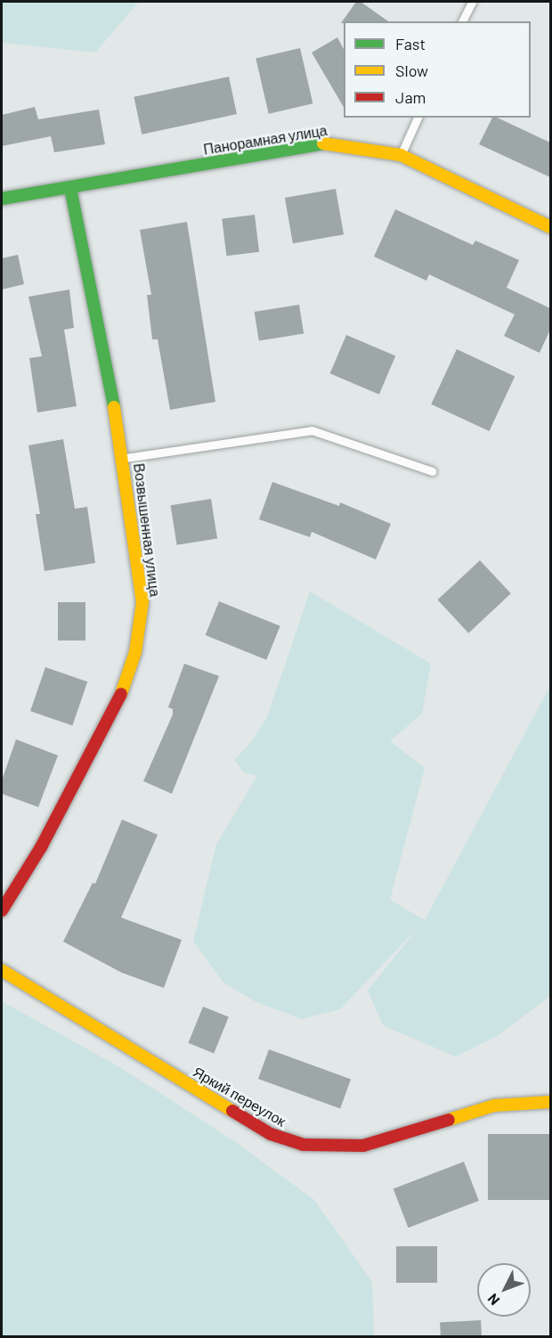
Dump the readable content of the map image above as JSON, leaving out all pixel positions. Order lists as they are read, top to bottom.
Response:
{
  "streets": {
    "street": ["Панорамная улица", "Возвышенная улица", "Яркий переулок"]
  },
  "crossings": [
    ["Панорамная улица", "Возвышенная улица"]
  ],
  "legend": ["Fast", "Slow", "Jam"],
  "north": "bottom left"
}
